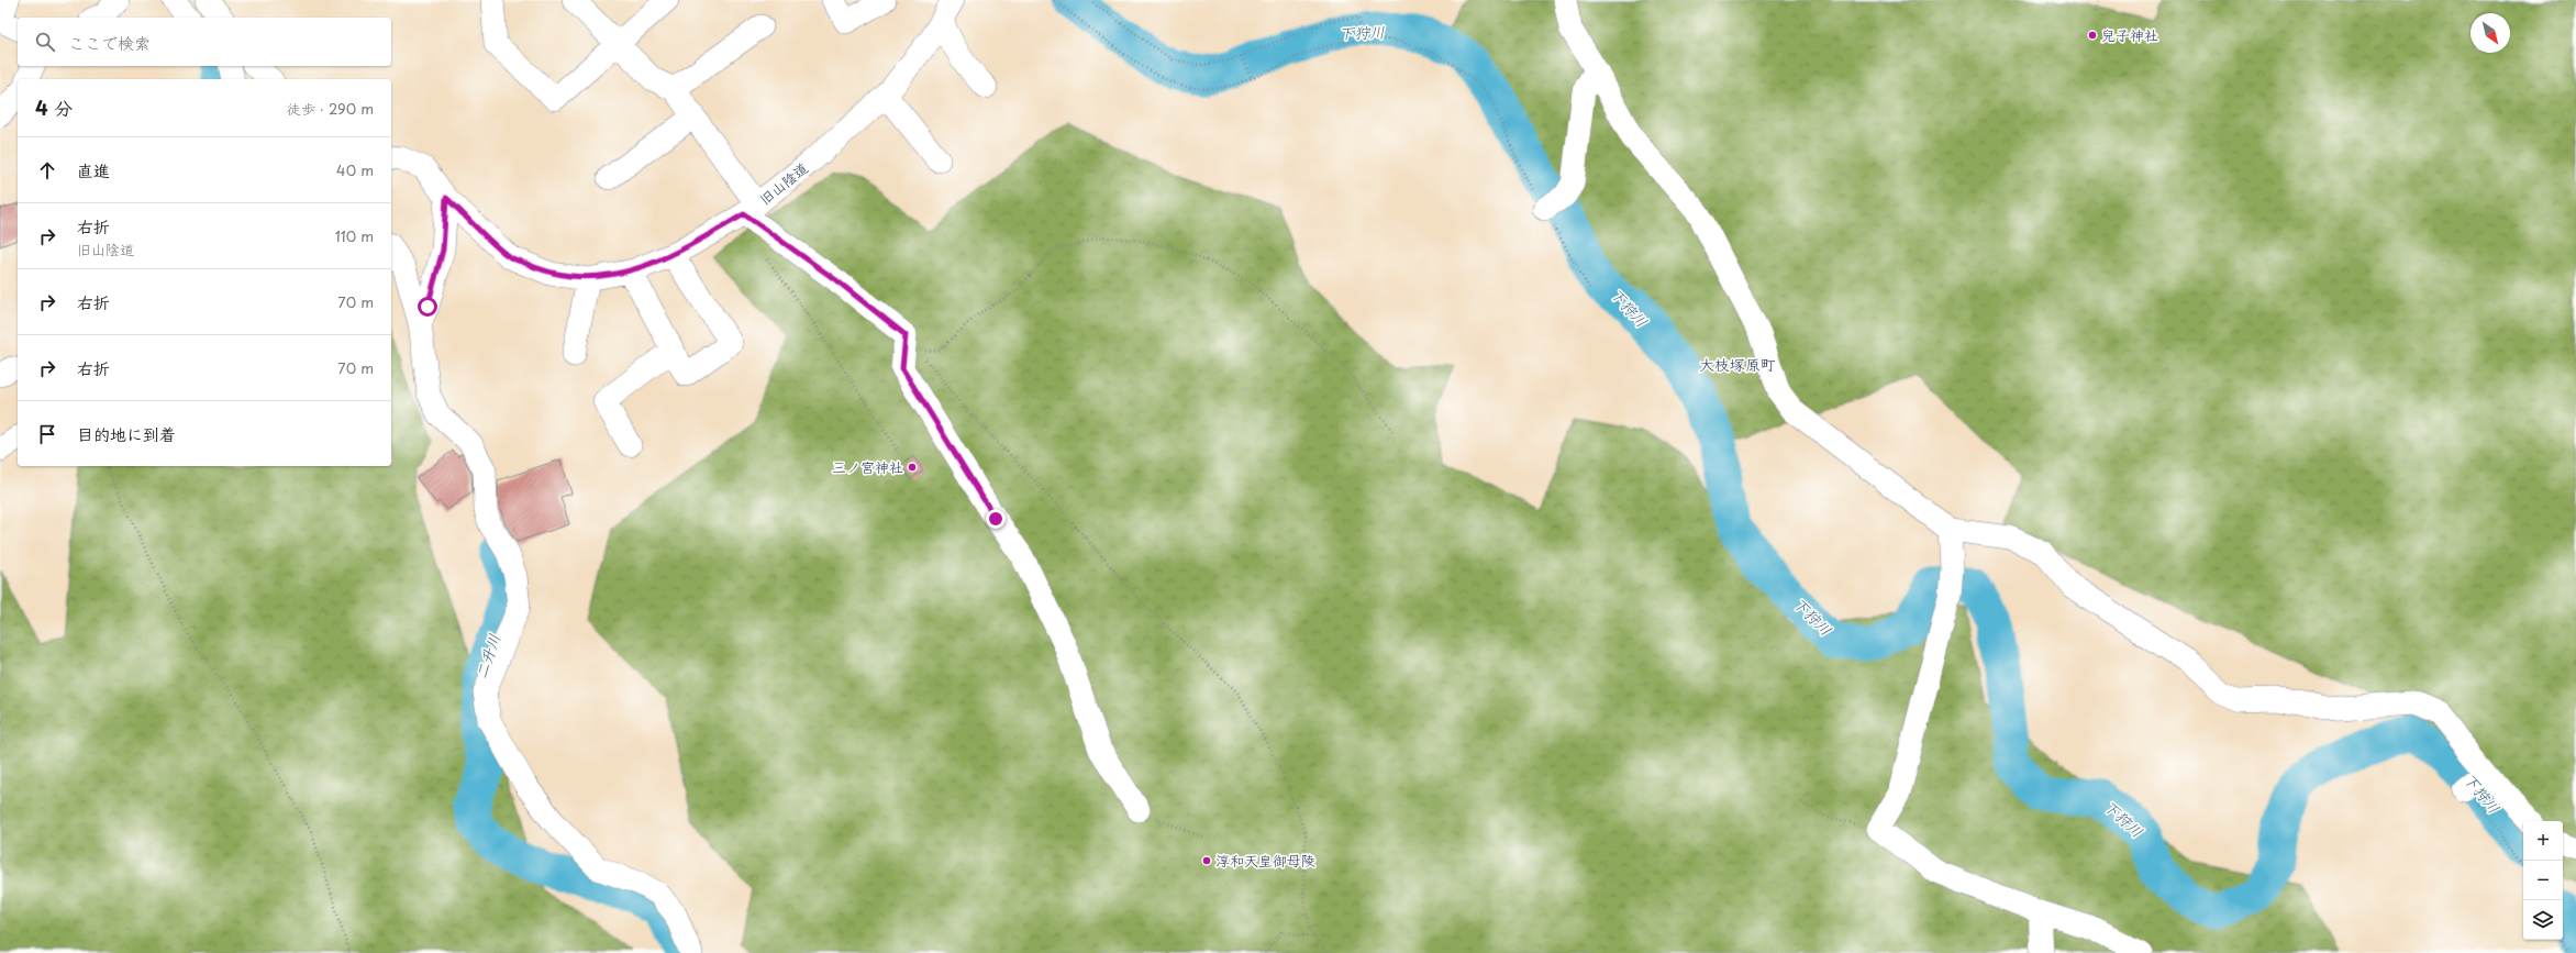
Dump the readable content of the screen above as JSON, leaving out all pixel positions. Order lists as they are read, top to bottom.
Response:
{
  "streets": {
    "street": ["旧山陰道"]
  },
  "districts": ["大枝塚原町"],
  "water": ["下狩川", "二升川"],
  "places": ["兒子神社", "三ノ宮神社", "淳和天皇御母陵"],
  "north": "bottom right",
  "page": {
    "search": "ここで検索",
    "heading": ["4 分", "徒歩 · 290 m"],
    "list": [
      ["直進", "40 m"],
      ["右折", "旧山陰道", "110 m"],
      ["右折", "70 m"],
      ["右折", "70 m"],
      "目的地に到着"
    ],
    "map_buttons": ["+", "−"]
  }
}
